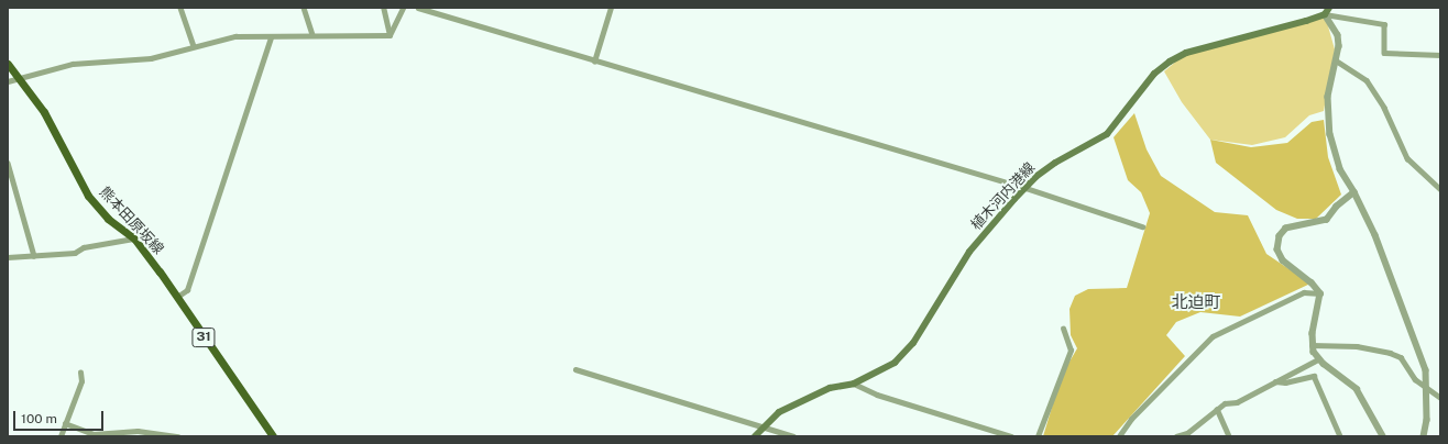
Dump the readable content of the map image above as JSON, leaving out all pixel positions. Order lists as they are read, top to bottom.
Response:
{
  "streets": {
    "main road": ["植木河内港線", "熊本田原坂線", "31"]
  },
  "districts": ["北迫町"],
  "scale_bar": "100 m"
}
